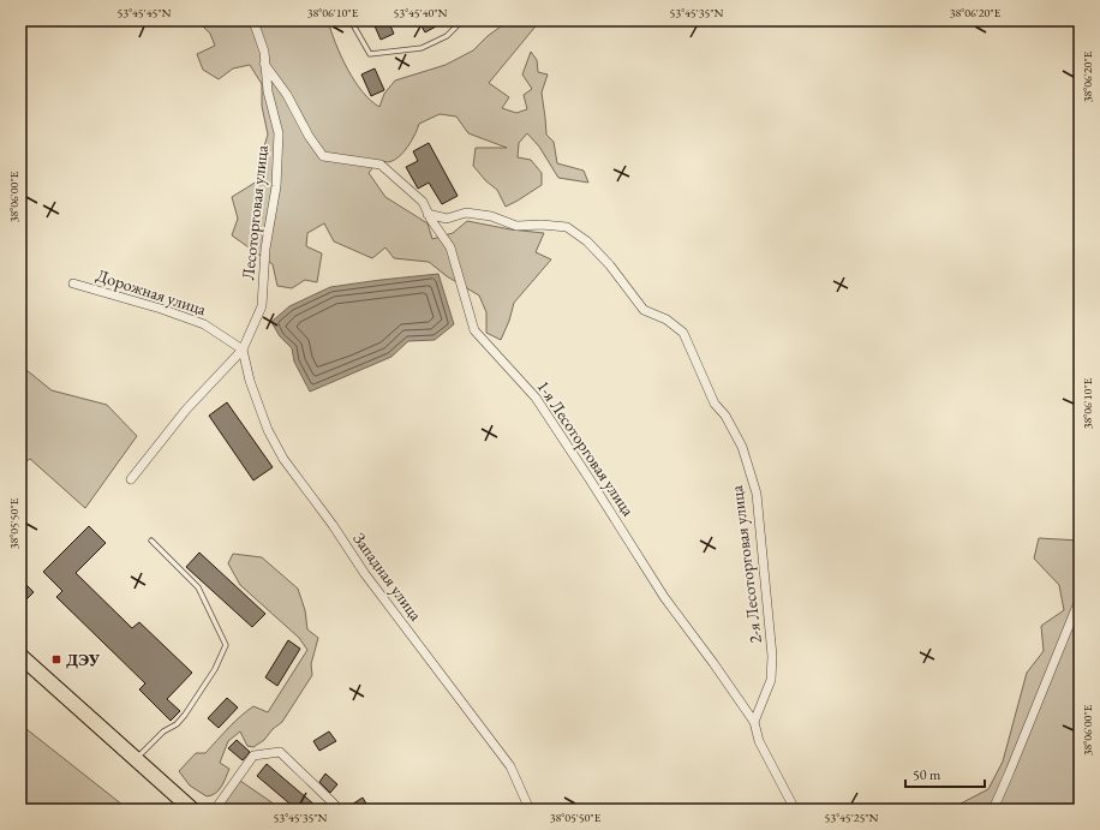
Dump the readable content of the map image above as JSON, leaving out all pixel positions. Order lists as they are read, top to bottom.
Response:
{
  "streets": {
    "street": [
      "Лесоторговая улица",
      "Дорожная улица",
      "1-я Лесоторговая улица",
      "2-я Лесоторговая улица",
      "Западная улица"
    ]
  },
  "crossings": [
    ["Лесоторговая улица", "Дорожная улица"],
    ["Лесоторговая улица", "1-я Лесоторговая улица"],
    ["Лесоторговая улица", "Западная улица"],
    ["Дорожная улица", "Западная улица"],
    ["1-я Лесоторговая улица", "2-я Лесоторговая улица"]
  ],
  "places": {
    "transit": ["ДЭУ"]
  },
  "scale_bar": "50 m",
  "coordinates": [
    "53°45'45\"N",
    "38°06'10\"E",
    "53°45'40\"N",
    "53°45'35\"N",
    "38°06'20\"E",
    "38°06'00\"E",
    "38°05'50\"E",
    "53°45'25\"N"
  ]
}
